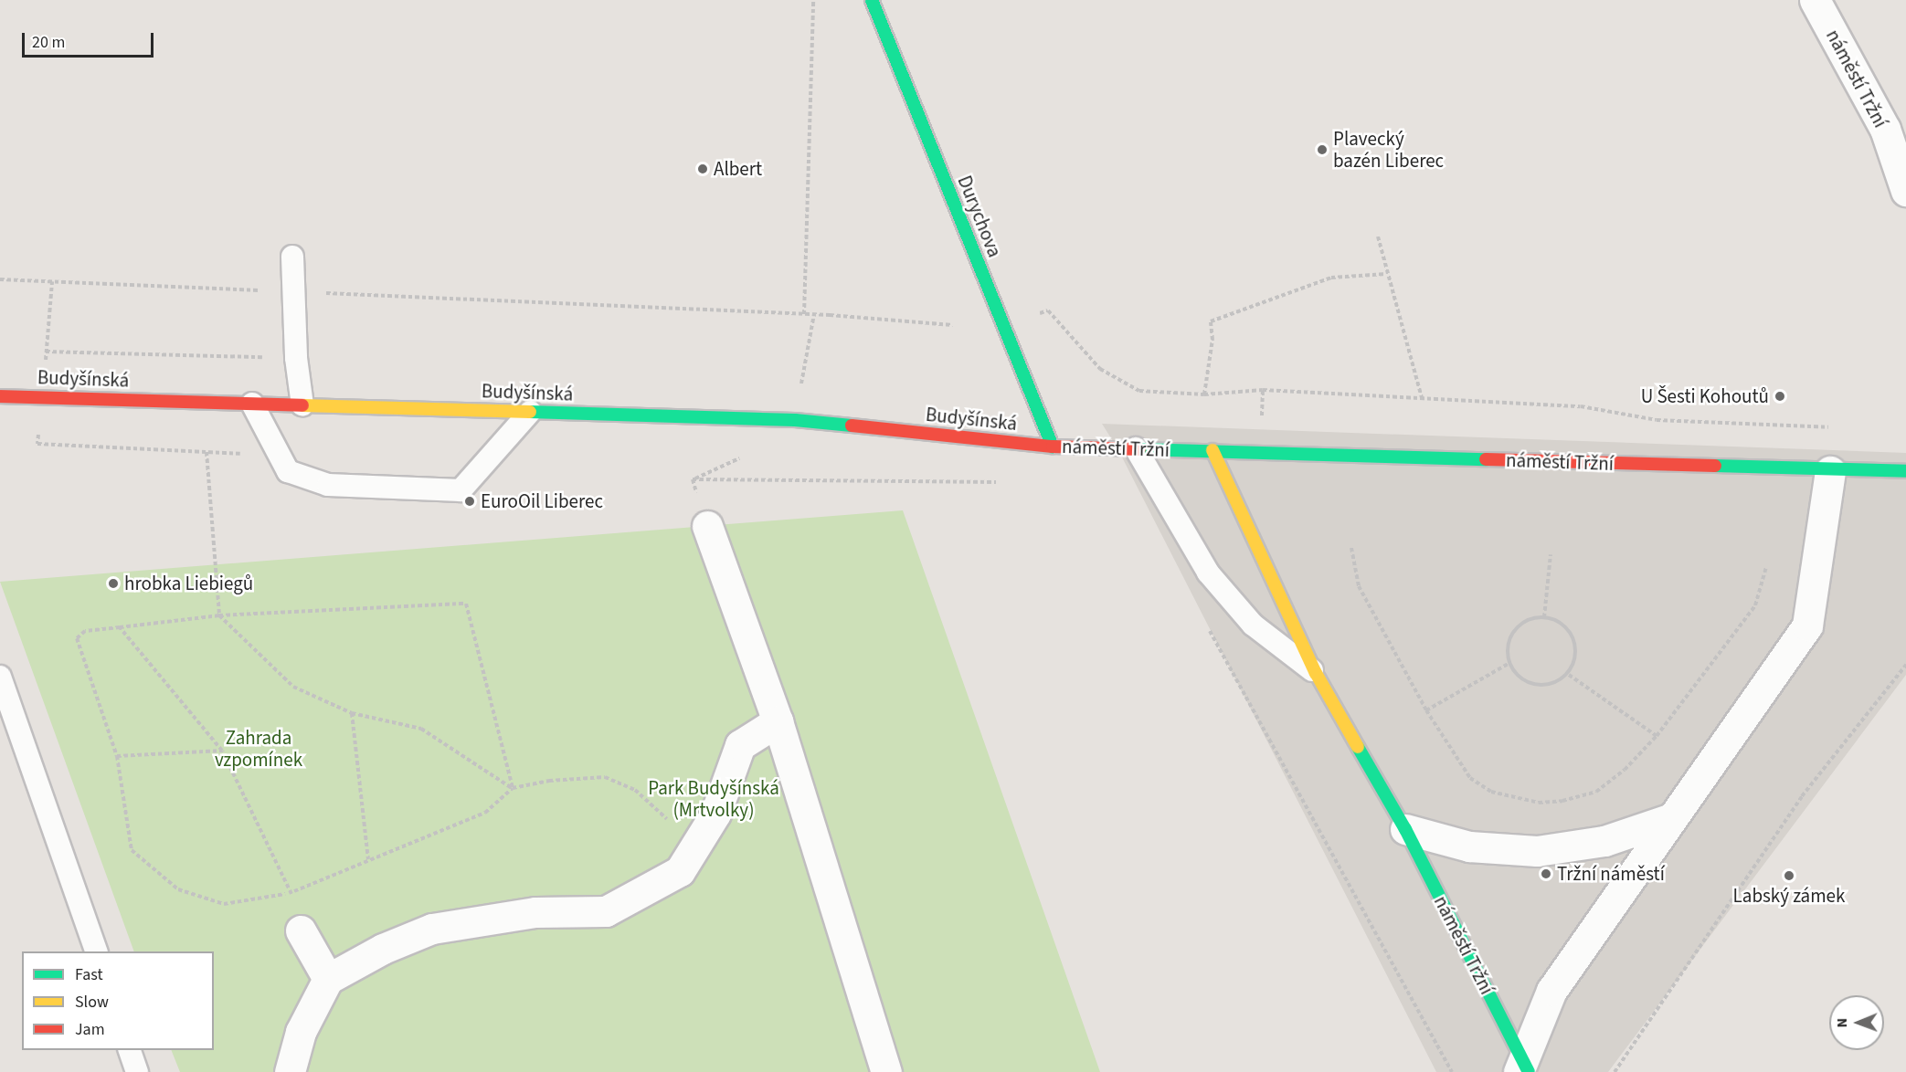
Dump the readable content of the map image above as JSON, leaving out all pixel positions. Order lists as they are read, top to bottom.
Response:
{
  "streets": {
    "street": ["náměstí Tržní", "Durychova", "Budyšínská"]
  },
  "crossings": [
    ["náměstí Tržní", "Durychova"],
    ["náměstí Tržní", "Budyšínská"],
    ["Durychova", "Budyšínská"]
  ],
  "parks": ["Zahrada vzpomínek", "Park Budyšínská (Mrtvolky)"],
  "places": [
    "Plavecký bazén Liberec",
    "Albert",
    "U Šesti Kohoutů",
    "EuroOil Liberec",
    "hrobka Liebiegů",
    "Tržní náměstí",
    "Labský zámek"
  ],
  "legend": ["Fast", "Slow", "Jam"],
  "scale_bar": "20 m",
  "north": "left"
}
